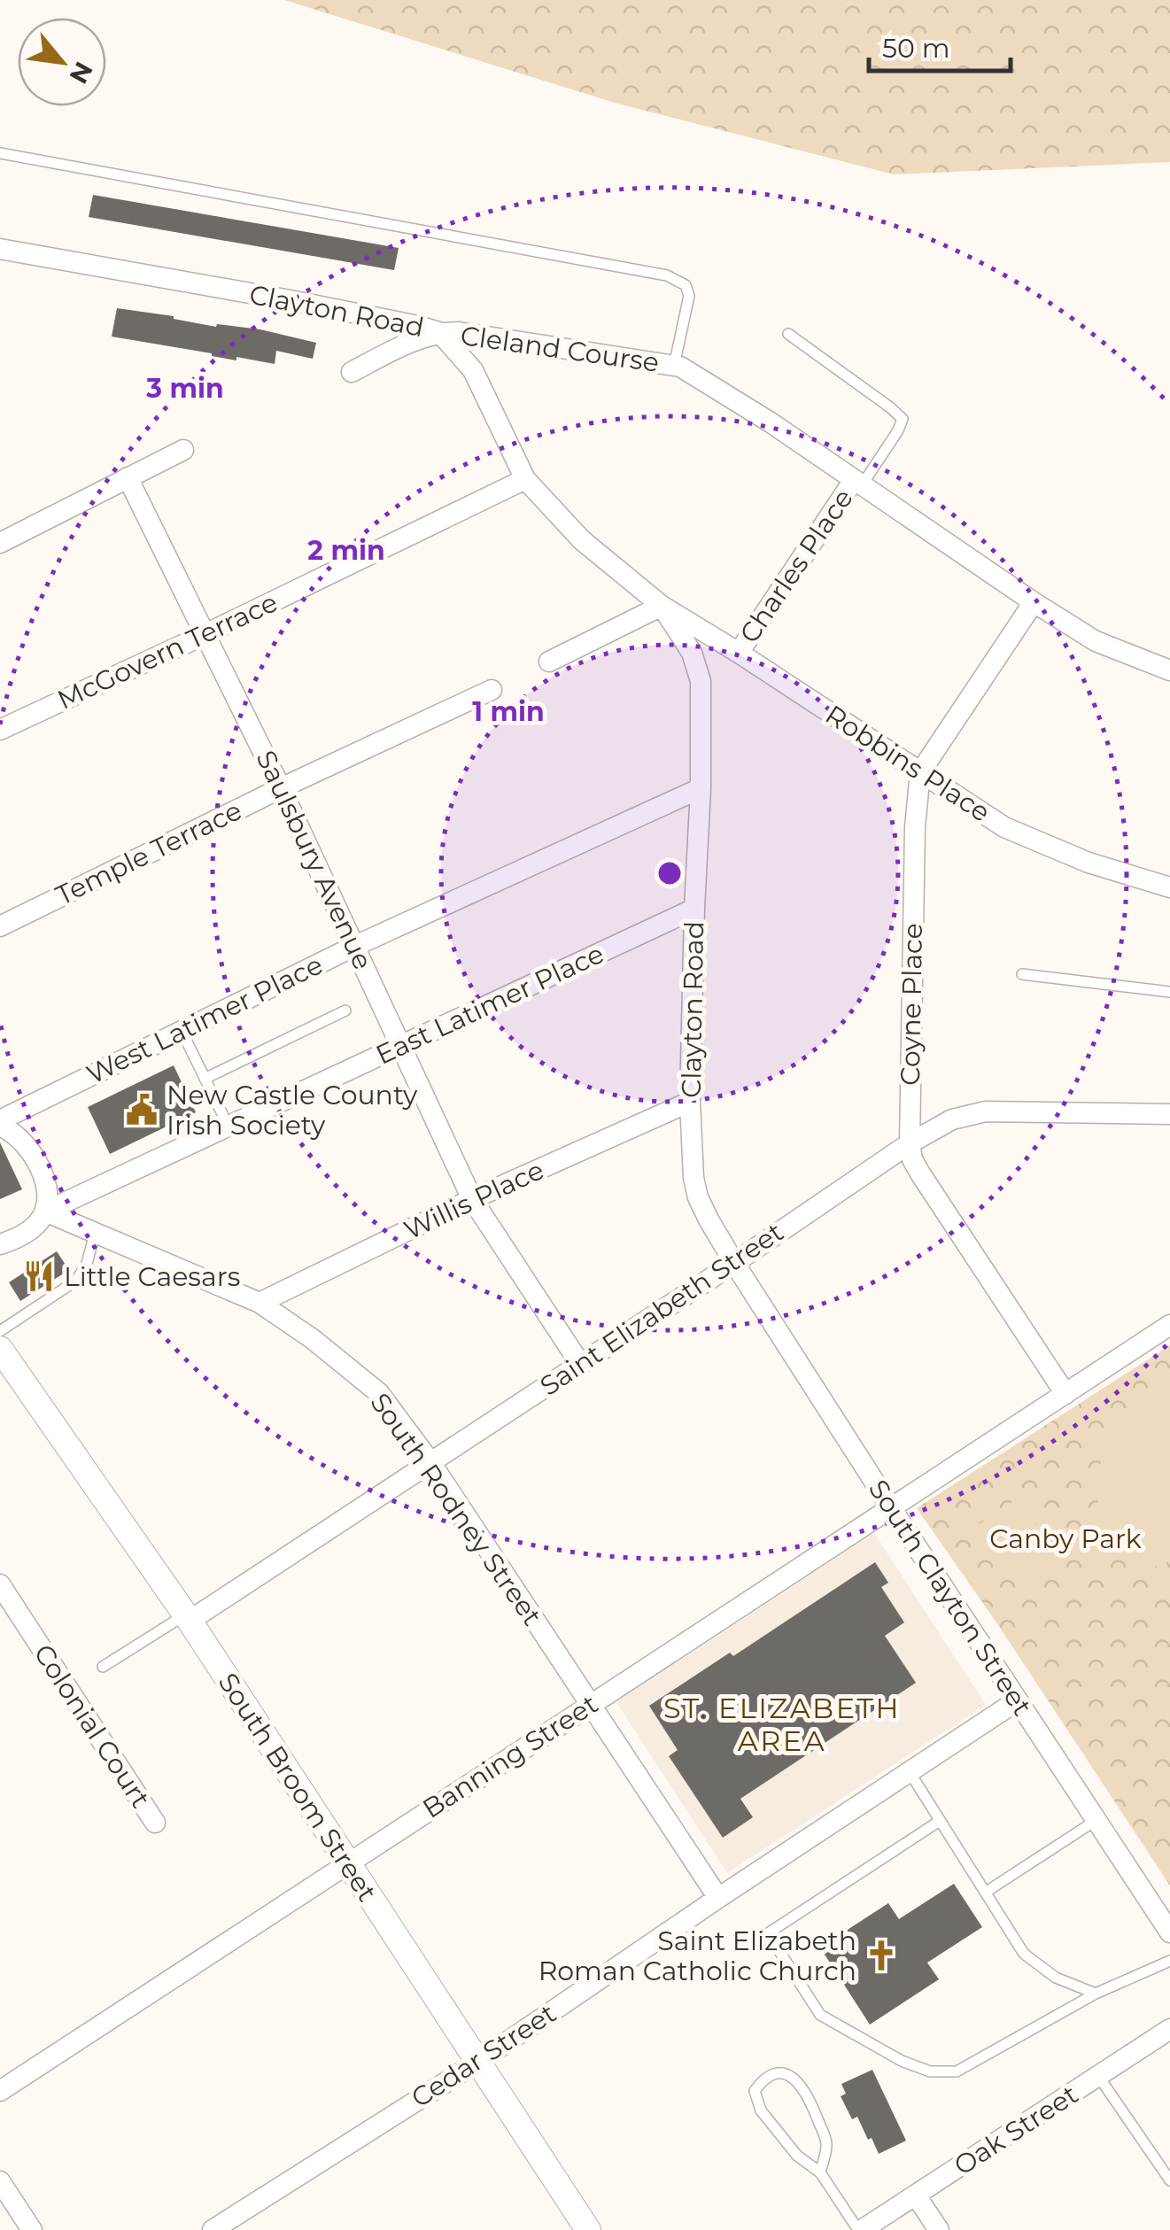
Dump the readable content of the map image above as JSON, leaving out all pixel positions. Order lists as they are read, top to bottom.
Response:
{
  "streets": {
    "street": [
      "Clayton Road",
      "Cleland Course",
      "Charles Place",
      "McGovern Terrace",
      "Robbins Place",
      "Temple Terrace",
      "Saulsbury Avenue",
      "East Latimer Place",
      "Coyne Place",
      "West Latimer Place",
      "Willis Place",
      "Saint Elizabeth Street",
      "South Rodney Street",
      "South Clayton Street",
      "Colonial Court",
      "Banning Street",
      "South Broom Street",
      "Cedar Street",
      "Oak Street"
    ]
  },
  "crossings": [
    ["Clayton Road", "Cleland Course"],
    ["Clayton Road", "McGovern Terrace"],
    ["Clayton Road", "Robbins Place"],
    ["Clayton Road", "East Latimer Place"],
    ["Clayton Road", "West Latimer Place"],
    ["Clayton Road", "Willis Place"],
    ["Clayton Road", "Saint Elizabeth Street"],
    ["Clayton Road", "South Clayton Street"],
    ["Charles Place", "Robbins Place"],
    ["McGovern Terrace", "Saulsbury Avenue"],
    ["Robbins Place", "Coyne Place"],
    ["Temple Terrace", "Saulsbury Avenue"],
    ["Saulsbury Avenue", "East Latimer Place"],
    ["Saulsbury Avenue", "West Latimer Place"],
    ["Saulsbury Avenue", "Willis Place"],
    ["Saulsbury Avenue", "Saint Elizabeth Street"],
    ["East Latimer Place", "South Rodney Street"],
    ["Coyne Place", "Saint Elizabeth Street"],
    ["Coyne Place", "Banning Street"],
    ["Willis Place", "South Rodney Street"],
    ["Saint Elizabeth Street", "South Rodney Street"],
    ["Saint Elizabeth Street", "South Clayton Street"],
    ["Saint Elizabeth Street", "South Broom Street"],
    ["South Rodney Street", "Banning Street"],
    ["South Rodney Street", "Cedar Street"],
    ["South Clayton Street", "Banning Street"],
    ["South Clayton Street", "Cedar Street"],
    ["Banning Street", "South Broom Street"],
    ["South Broom Street", "Cedar Street"]
  ],
  "districts": ["ST. ELIZABETH AREA"],
  "parks": ["Canby Park"],
  "places": {
    "public building": ["New Castle County Irish Society"],
    "restaurant": ["Little Caesars"],
    "church": ["Saint Elizabeth Roman Catholic Church"]
  },
  "scale_bar": "50 m",
  "north": "bottom right",
  "rings": ["3 min", "2 min", "1 min"]
}
